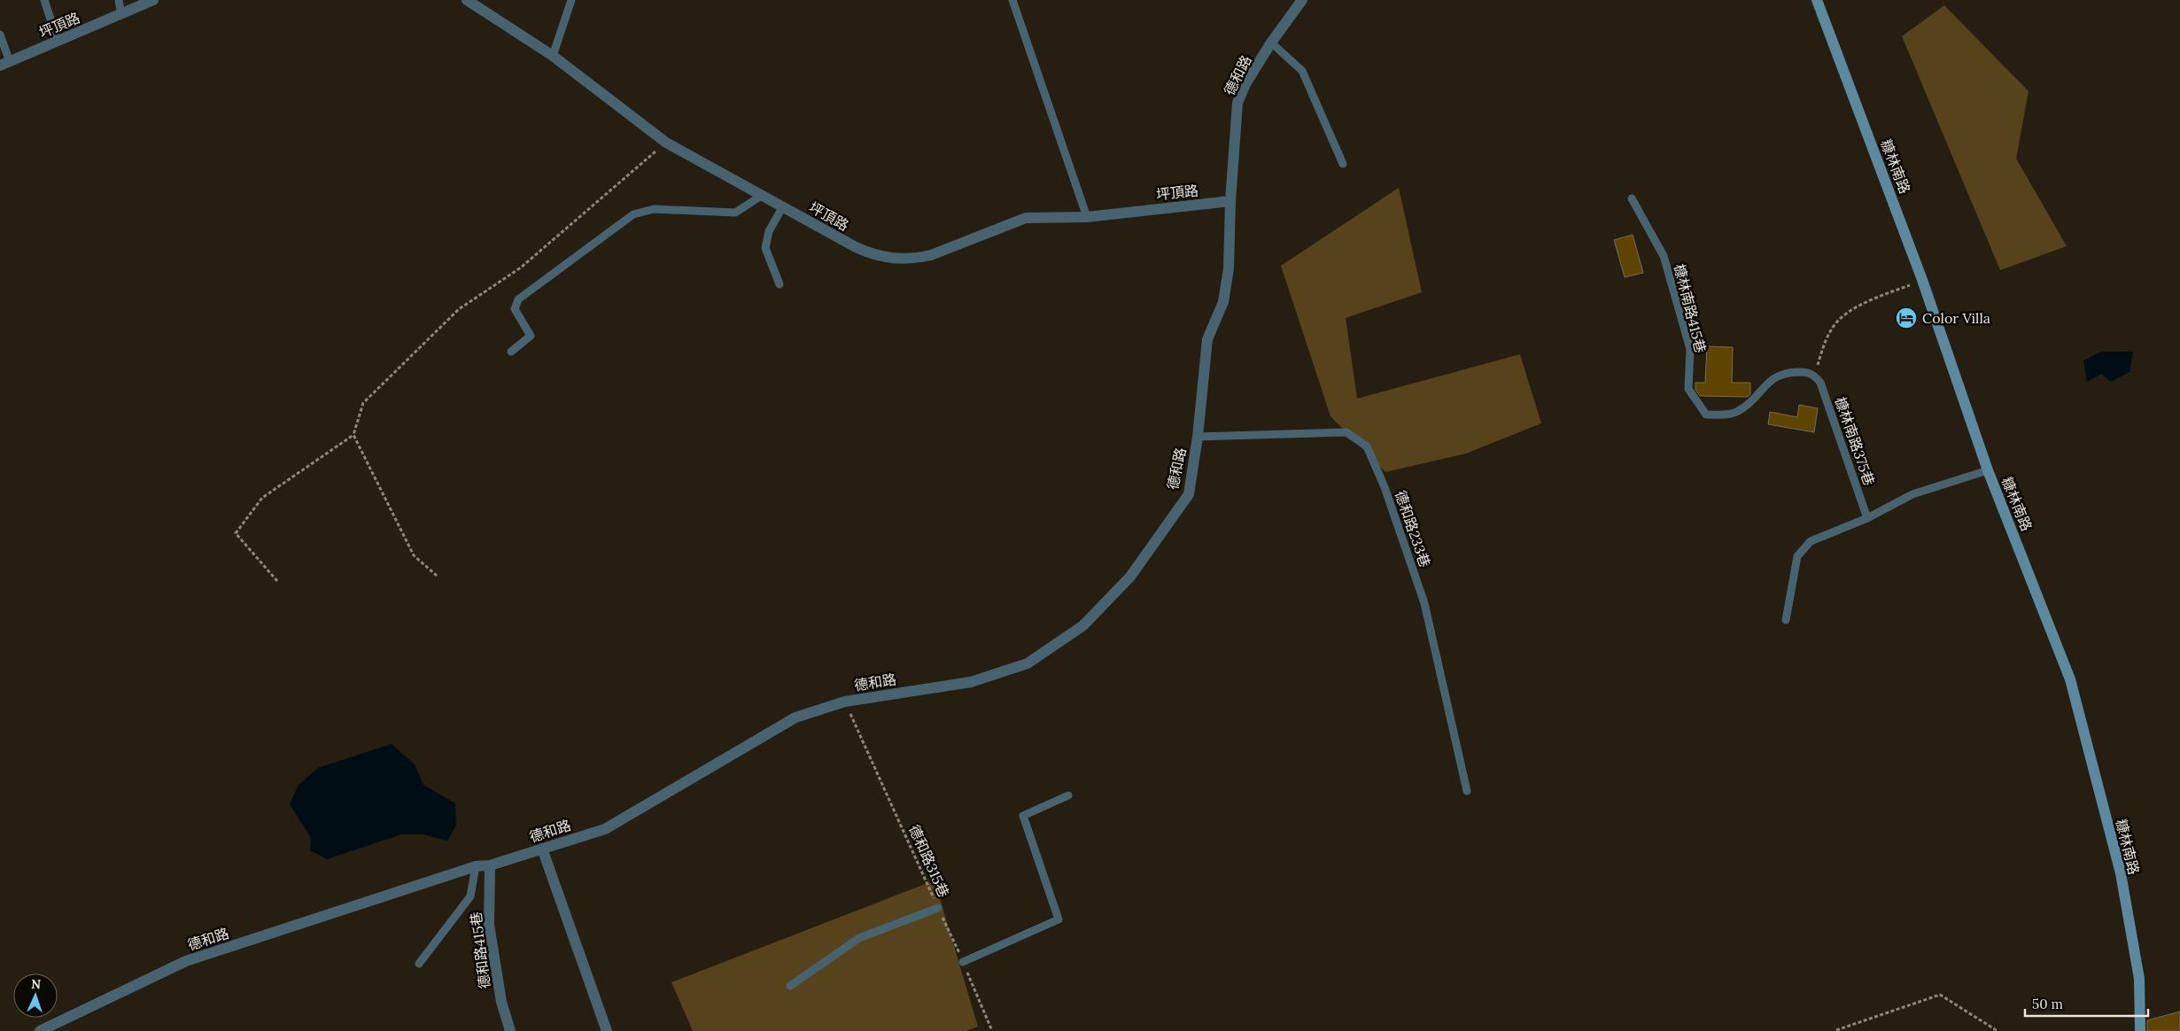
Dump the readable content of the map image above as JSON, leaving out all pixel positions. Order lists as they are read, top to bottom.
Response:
{
  "streets": {
    "street": [
      "坪頂路",
      "德和路",
      "糠林南路",
      "德和路415巷"
    ],
    "lane": ["槺林南路415巷", "槺林南路375巷", "德和路233巷"],
    "path": ["德和路315巷"]
  },
  "crossings": [
    ["坪頂路", "德和路"],
    ["德和路", "德和路233巷"],
    ["德和路", "德和路315巷"],
    ["德和路", "德和路415巷"],
    ["槺林南路415巷", "槺林南路375巷"]
  ],
  "places": {
    "hotel": ["Color Villa"]
  },
  "scale_bar": "50 m",
  "north": "top"
}
